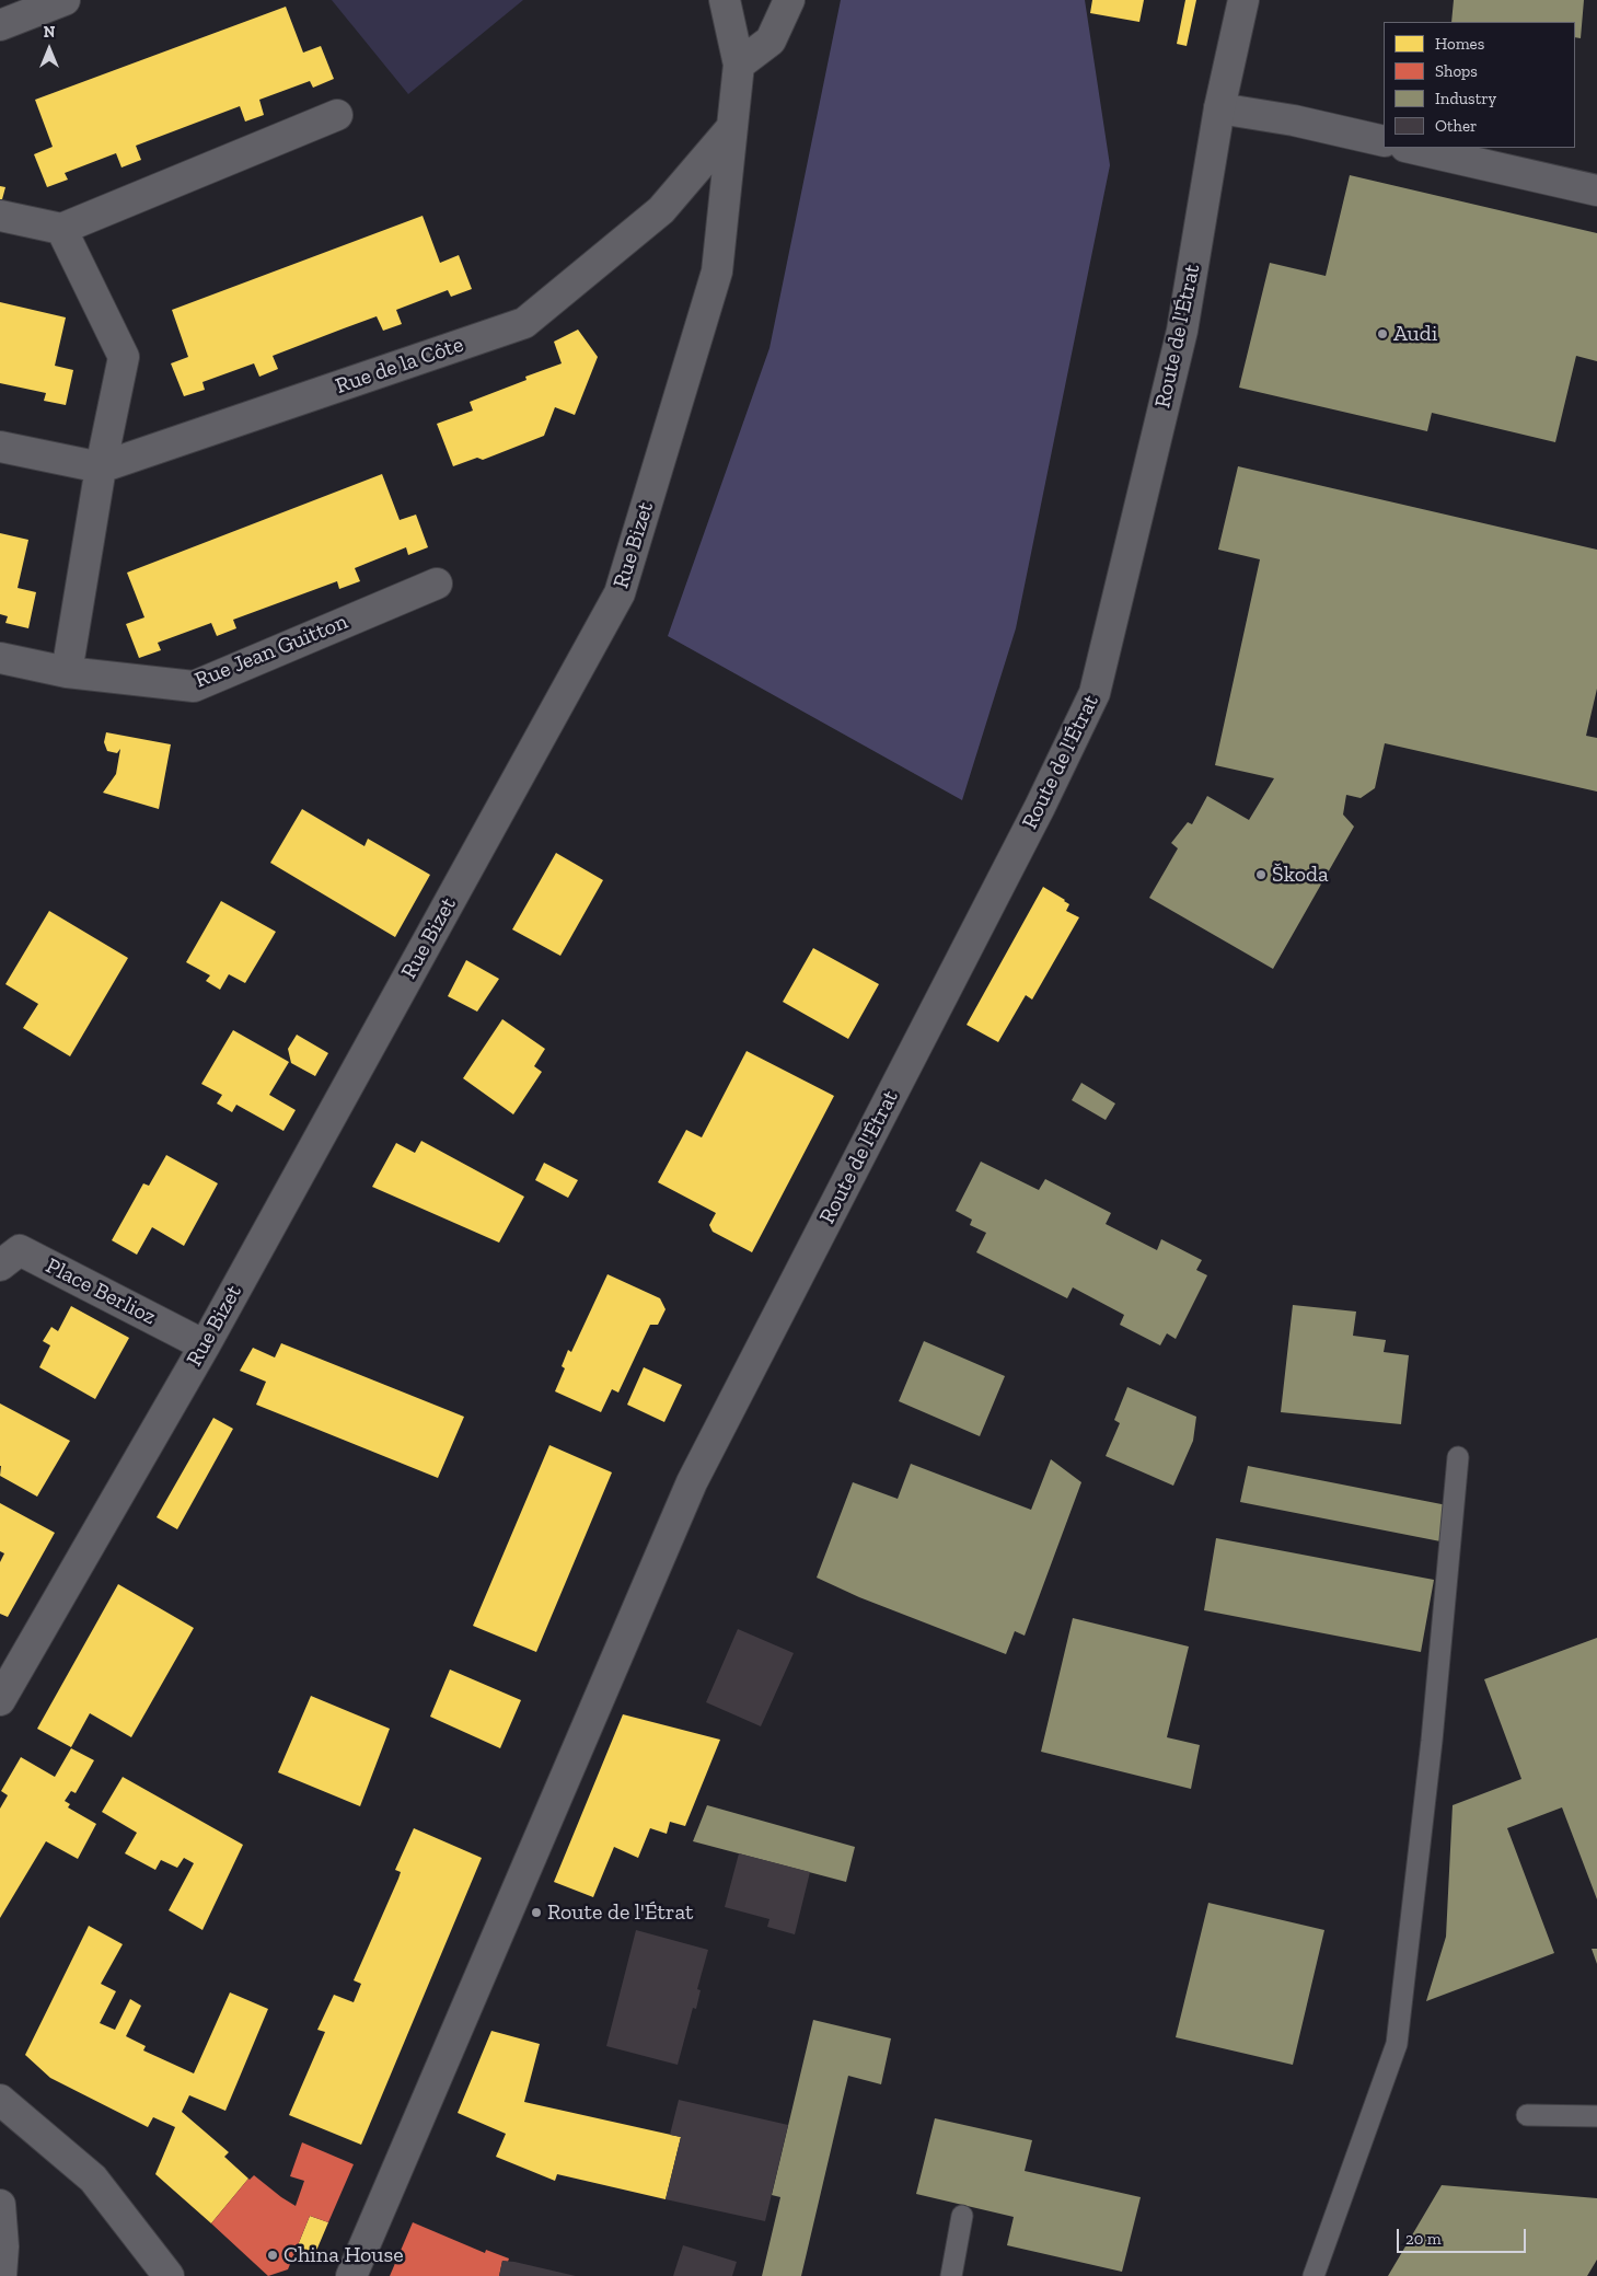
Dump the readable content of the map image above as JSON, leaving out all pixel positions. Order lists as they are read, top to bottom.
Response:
{
  "streets": {
    "street": [
      "Route de l'Étrat",
      "Rue de la Côte",
      "Rue Bizet",
      "Rue Jean Guitton",
      "Place Berlioz"
    ]
  },
  "crossings": [
    ["Rue de la Côte", "Rue Bizet"],
    ["Rue Bizet", "Place Berlioz"]
  ],
  "places": [
    "Audi",
    "Škoda",
    "Route de l'Étrat",
    "China House"
  ],
  "legend": [
    "Homes",
    "Shops",
    "Industry",
    "Other"
  ],
  "scale_bar": "20 m",
  "north": "top"
}
